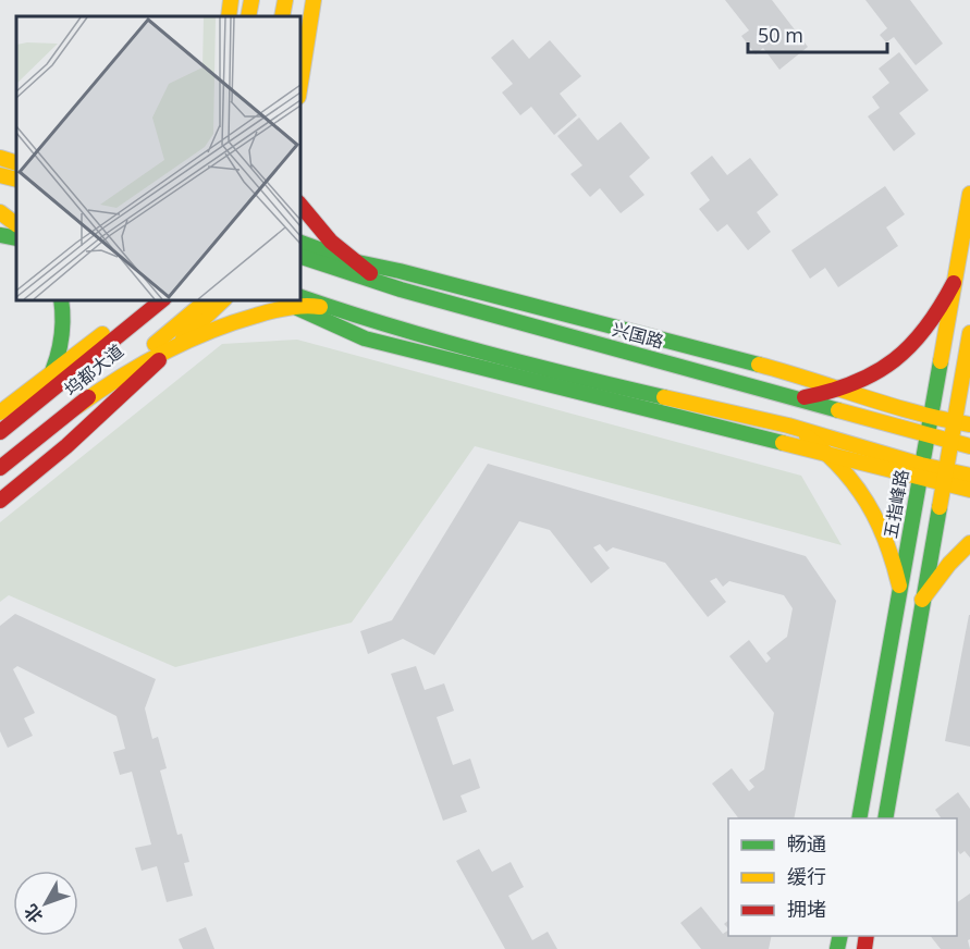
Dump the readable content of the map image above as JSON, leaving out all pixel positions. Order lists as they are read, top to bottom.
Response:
{
  "streets": {
    "main road": ["兴国路", "坞都大道", "五指峰路"]
  },
  "crossings": [
    ["兴国路", "五指峰路"]
  ],
  "legend": ["畅通", "缓行", "拥堵"],
  "scale_bar": "50 m",
  "north": "bottom left"
}
